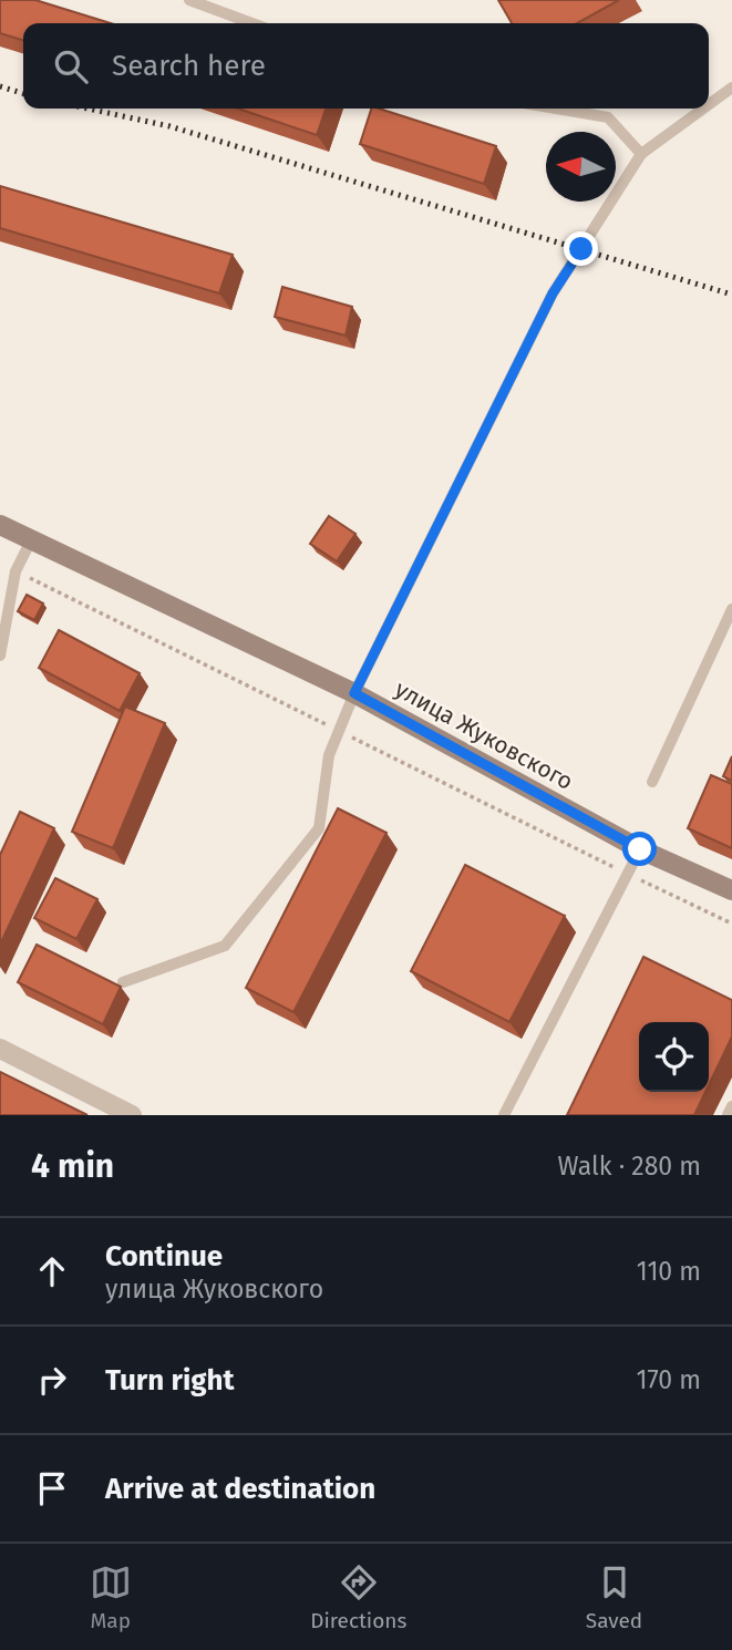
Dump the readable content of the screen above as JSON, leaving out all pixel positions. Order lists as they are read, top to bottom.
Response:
{
  "streets": {
    "main road": ["улица Жуковского"]
  },
  "north": "left",
  "page": {
    "search": "Search here",
    "heading": ["4 min", "Walk · 280 m"],
    "list": [
      ["Continue", "улица Жуковского", "110 m"],
      ["Turn right", "170 m"],
      "Arrive at destination"
    ],
    "nav": ["Map", "Directions", "Saved"]
  }
}
